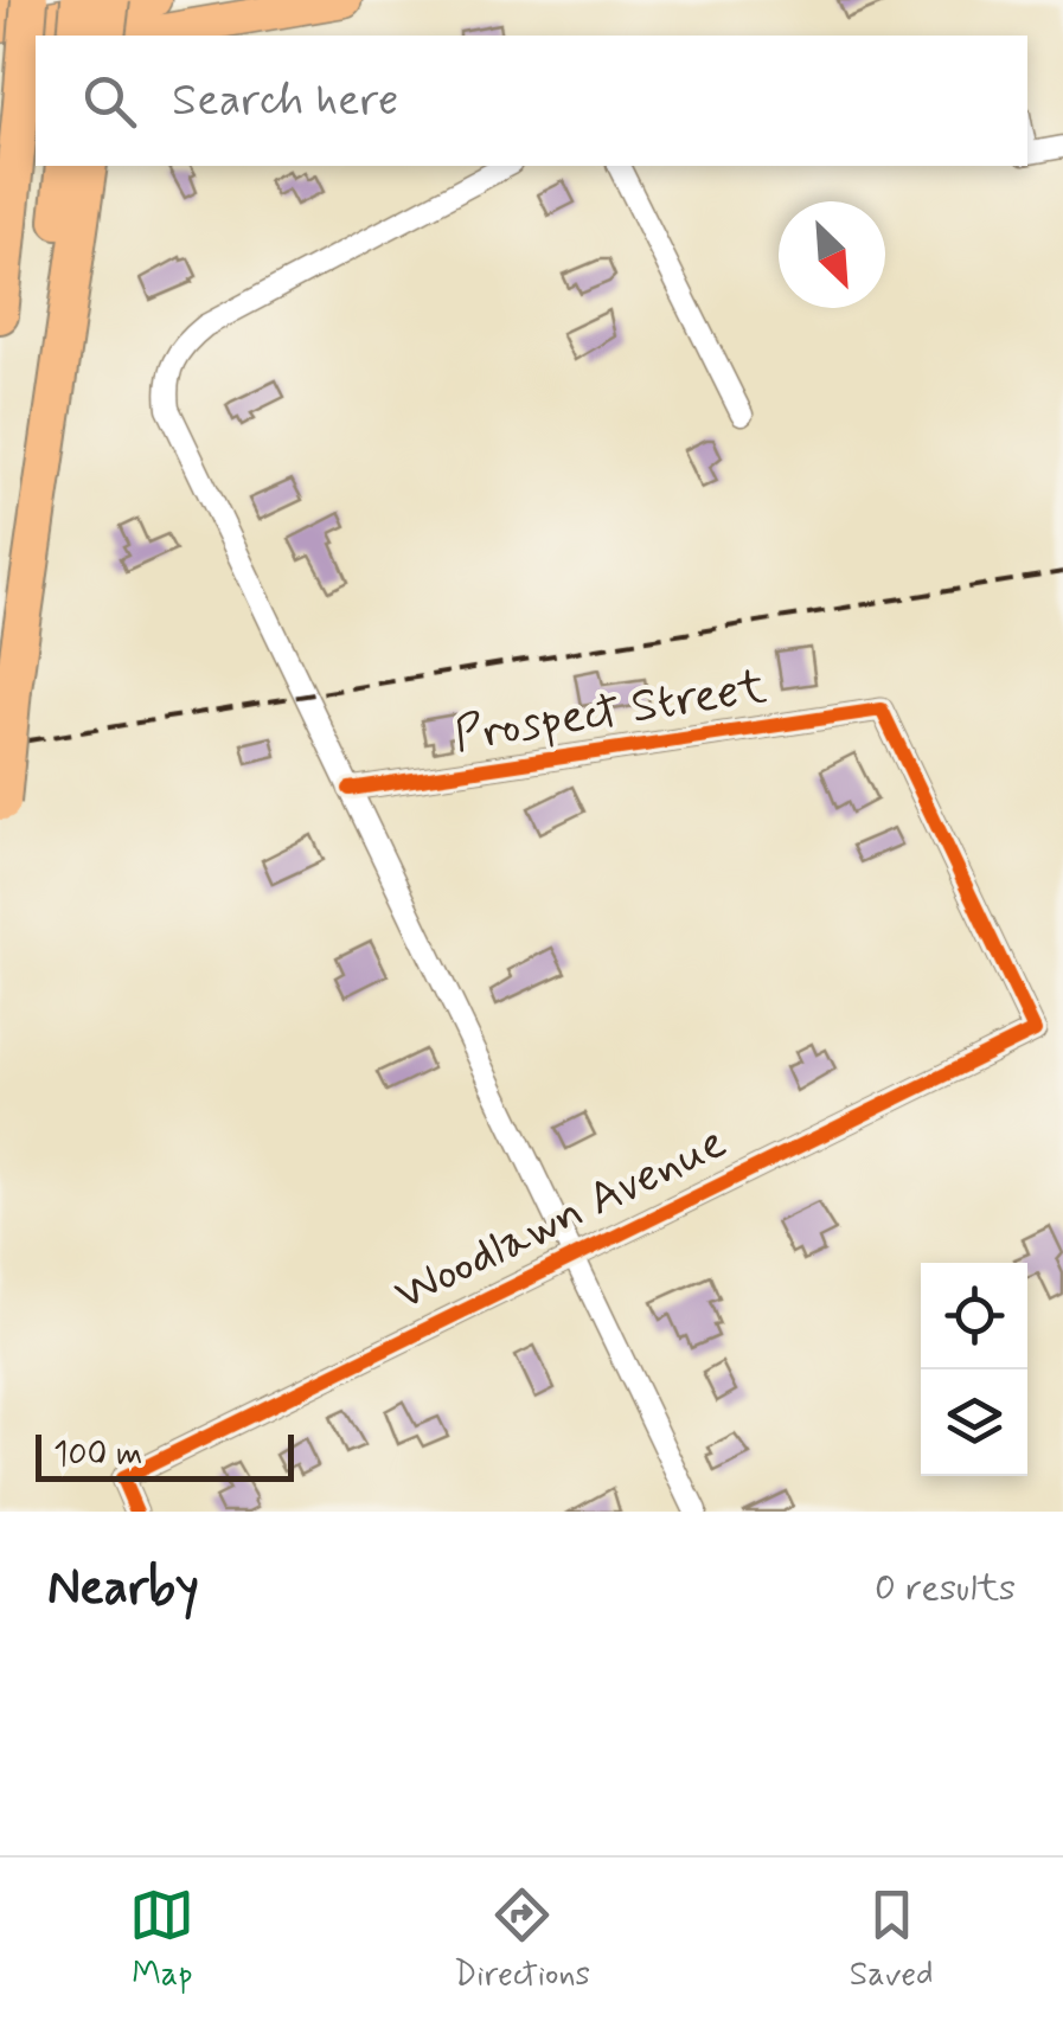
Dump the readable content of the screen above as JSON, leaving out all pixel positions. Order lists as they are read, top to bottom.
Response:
{
  "streets": {
    "street": ["Prospect Street", "Woodlawn Avenue"]
  },
  "crossings": [
    ["Prospect Street", "Woodlawn Avenue"]
  ],
  "scale_bar": "100 m",
  "north": "bottom right",
  "page": {
    "search": "Search here",
    "scale": "100 m",
    "heading": ["Nearby", "0 results"],
    "nav": ["Map", "Directions", "Saved"]
  }
}
